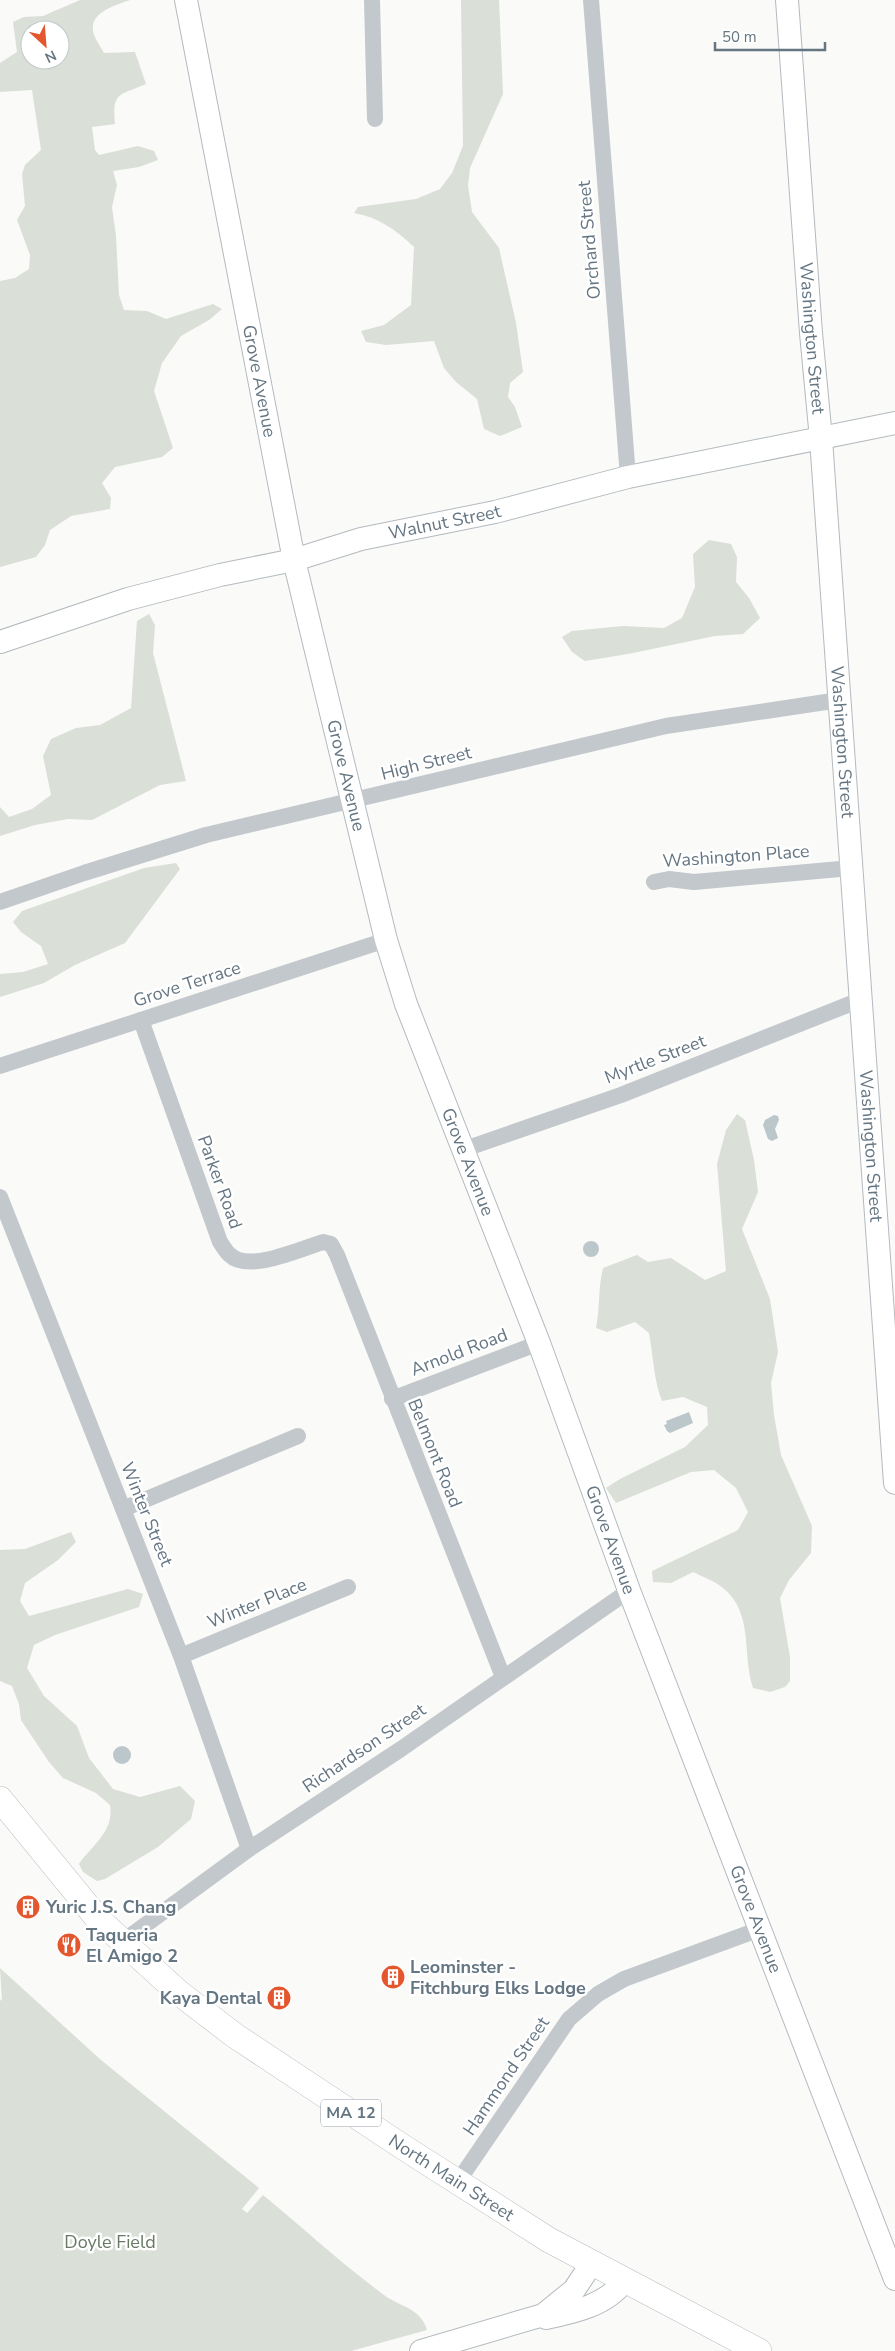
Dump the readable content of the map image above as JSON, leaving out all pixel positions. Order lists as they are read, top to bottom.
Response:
{
  "streets": {
    "main road": ["MA 12", "North Main Street"],
    "street": [
      "Orchard Street",
      "Washington Street",
      "Grove Avenue",
      "Walnut Street",
      "High Street",
      "Washington Place",
      "Grove Terrace",
      "Myrtle Street",
      "Parker Road",
      "Arnold Road",
      "Belmont Road",
      "Winter Street",
      "Winter Place",
      "Richardson Street",
      "Hammond Street"
    ]
  },
  "crossings": [
    ["Orchard Street", "Walnut Street"],
    ["Washington Street", "Walnut Street"],
    ["Washington Street", "High Street"],
    ["Washington Street", "Washington Place"],
    ["Washington Street", "Myrtle Street"],
    ["Grove Avenue", "Walnut Street"],
    ["Grove Avenue", "High Street"],
    ["Grove Avenue", "Grove Terrace"],
    ["Grove Avenue", "Myrtle Street"],
    ["Grove Avenue", "Arnold Road"],
    ["Grove Avenue", "Richardson Street"],
    ["Grove Avenue", "Hammond Street"],
    ["Grove Terrace", "Parker Road"],
    ["Parker Road", "Belmont Road"],
    ["Arnold Road", "Belmont Road"],
    ["Belmont Road", "Richardson Street"],
    ["Winter Street", "Winter Place"],
    ["Winter Street", "Richardson Street"],
    ["Richardson Street", "North Main Street"],
    ["Hammond Street", "North Main Street"]
  ],
  "parks": ["Doyle Field"],
  "places": {
    "building": ["Yuric J.S. Chang", "Leominster - Fitchburg Elks Lodge", "Kaya Dental"],
    "restaurant": ["Taqueria El Amigo 2"]
  },
  "scale_bar": "50 m",
  "north": "bottom right"
}
